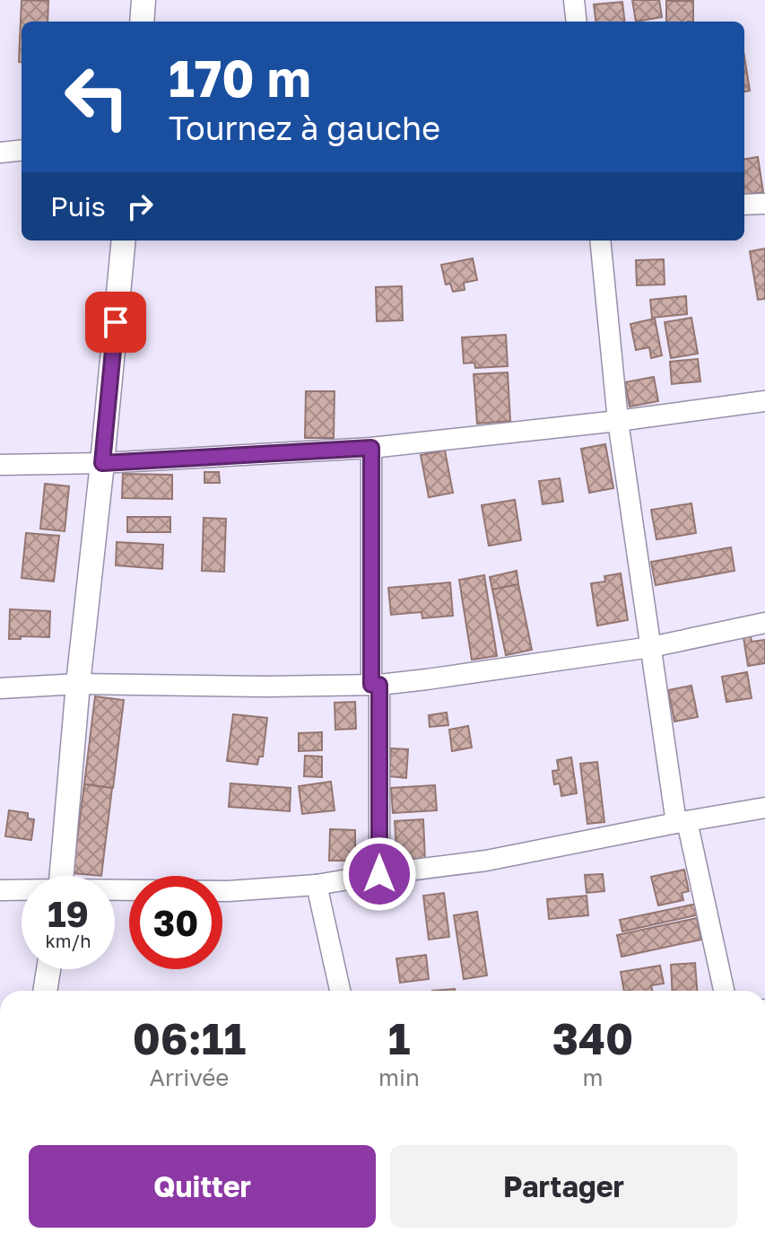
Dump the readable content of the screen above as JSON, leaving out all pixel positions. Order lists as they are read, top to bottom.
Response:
{
  "page": {
    "turn": ["170 m", "Tournez à gauche"],
    "then": "Puis",
    "speed": "19 km/h",
    "limit": "30",
    "eta": [
      "06:11",
      "Arrivée",
      "1",
      "min",
      "340",
      "m"
    ],
    "buttons": ["Quitter", "Partager"]
  }
}
